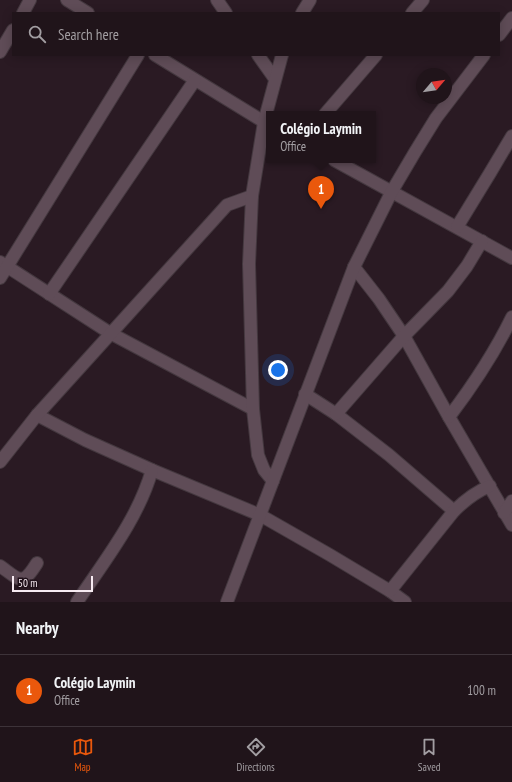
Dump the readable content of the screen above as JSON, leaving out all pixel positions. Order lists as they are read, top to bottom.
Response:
{
  "scale_bar": "50 m",
  "north": "top right",
  "page": {
    "search": "Search here",
    "popup": ["Colégio Laymin", "Office"],
    "pins": "1",
    "scale": "50 m",
    "heading": "Nearby",
    "list": [
      {
        "mark": "1",
        "name": "Colégio Laymin",
        "note": "Office",
        "value": "100 m"
      }
    ],
    "nav": ["Map", "Directions", "Saved"]
  }
}
